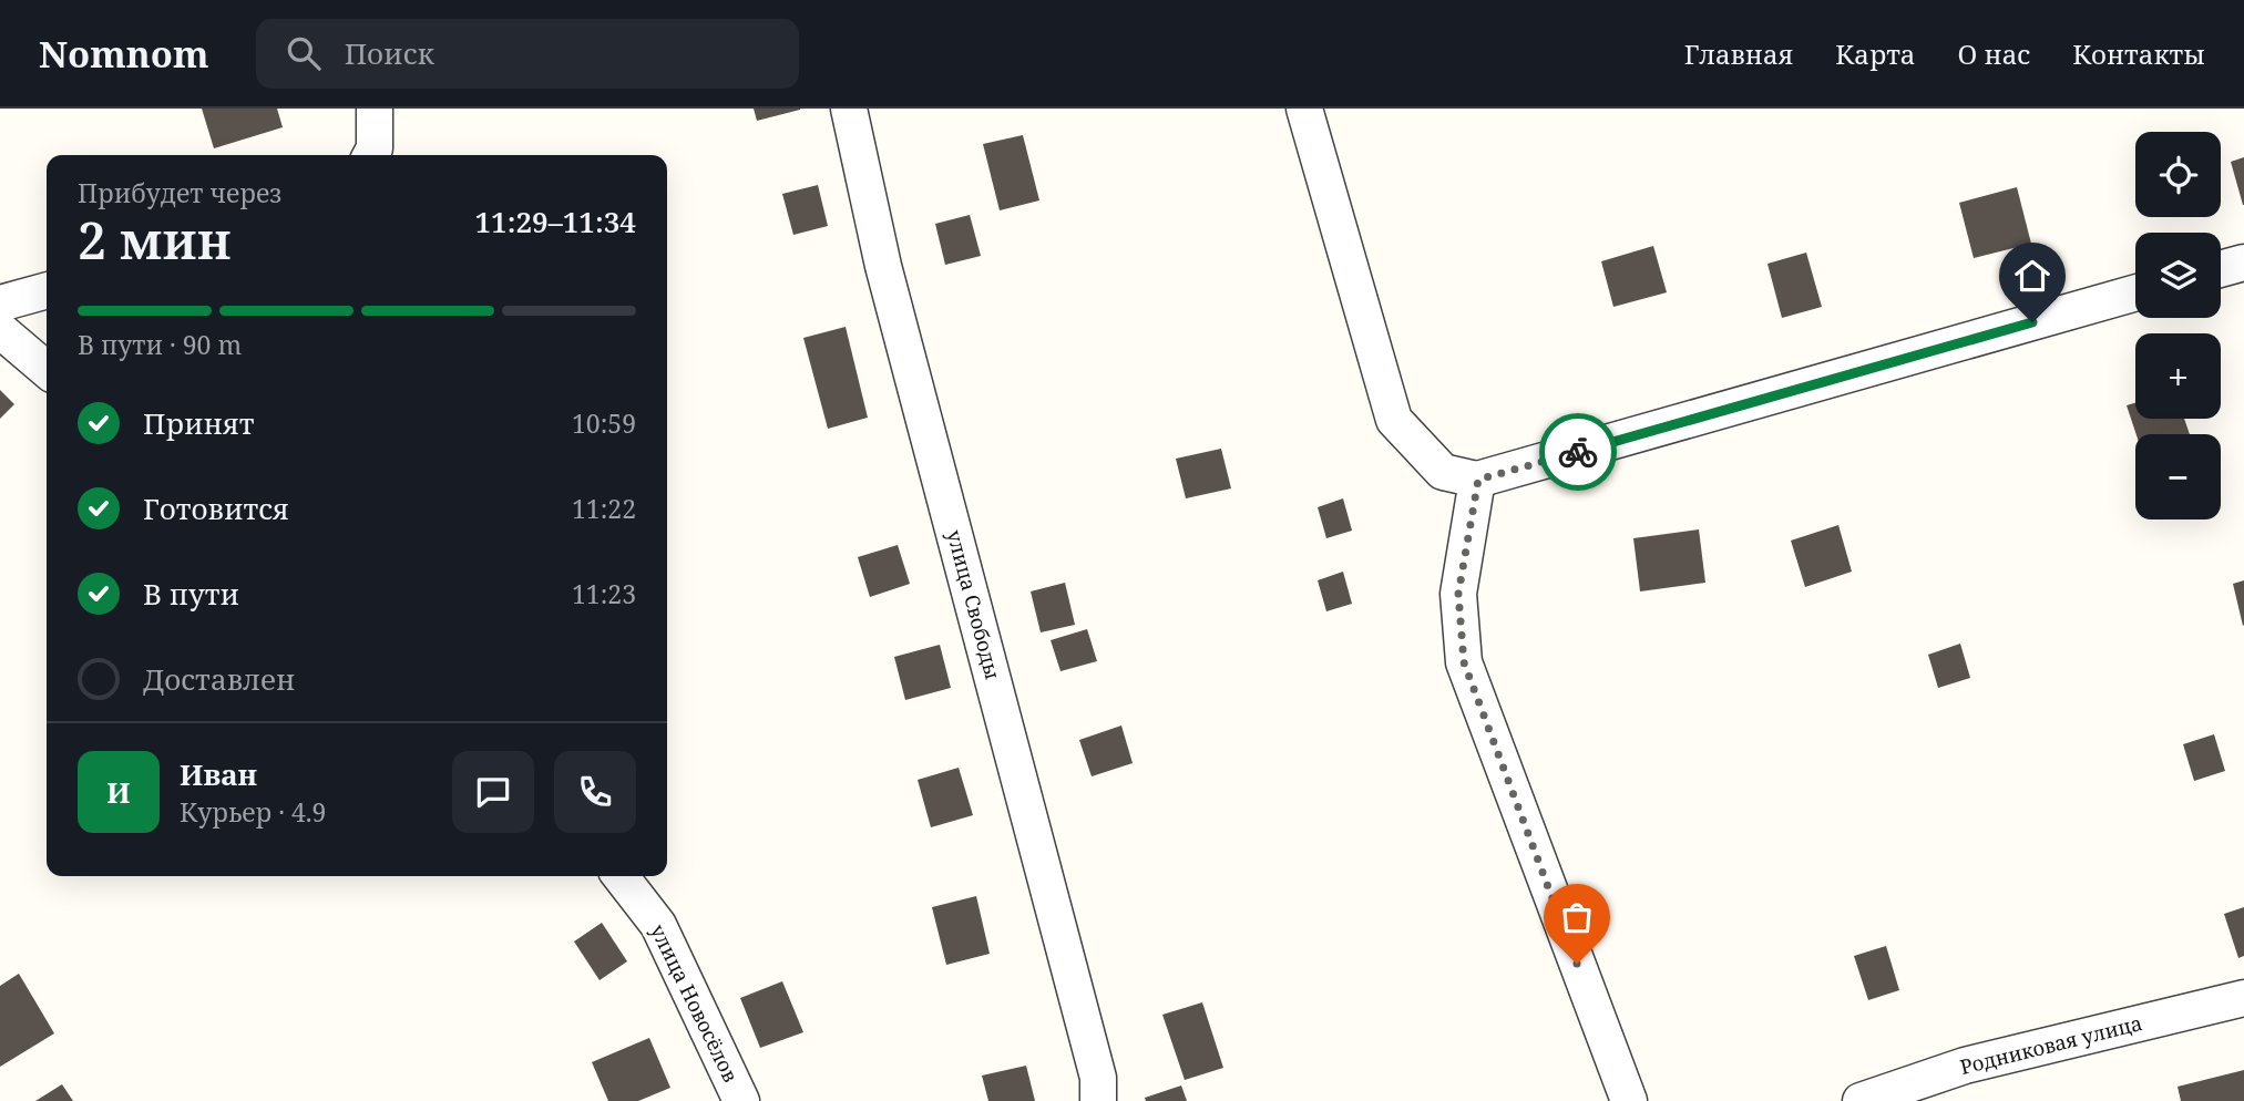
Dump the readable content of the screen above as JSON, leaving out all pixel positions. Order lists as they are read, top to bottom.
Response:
{
  "streets": {
    "street": ["улица Свободы", "улица Новосёлов", "Родниковая улица"]
  },
  "page": {
    "header": "Nomnom",
    "search": "Поиск",
    "nav": [
      "Главная",
      "Карта",
      "О нас",
      "Контакты"
    ],
    "map_buttons": ["+", "−"],
    "heading": ["2 мин", "Прибудет через", "11:29–11:34"],
    "panel": ["Иван", "Курьер · 4.9"],
    "bar": "В пути · 90 m",
    "list": [
      ["Принят", "10:59"],
      ["Готовится", "11:22"],
      ["В пути", "11:23"],
      "Доставлен"
    ],
    "round": "И"
  }
}
